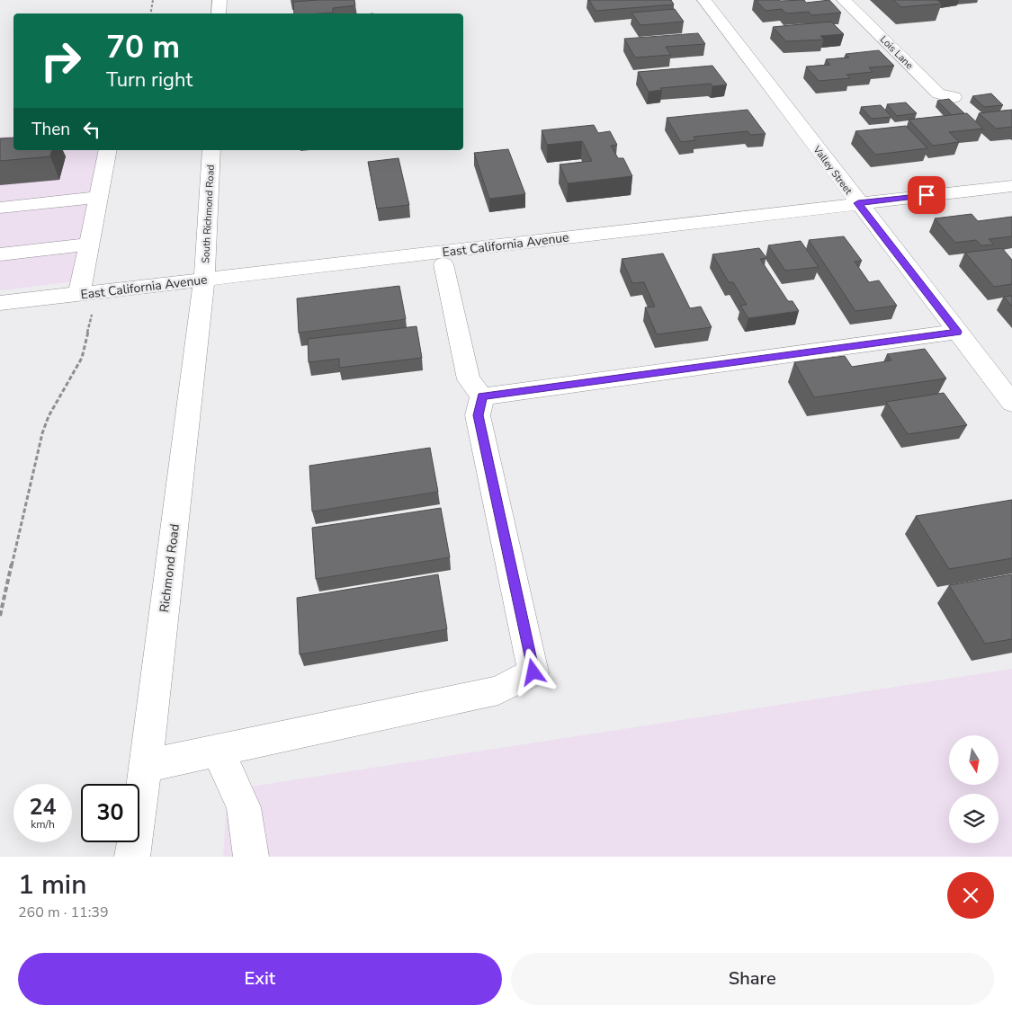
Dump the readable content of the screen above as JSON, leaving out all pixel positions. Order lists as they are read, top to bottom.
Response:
{
  "streets": {
    "street": [
      "Lois Lane",
      "Valley Street",
      "South Richmond Road",
      "East California Avenue",
      "Richmond Road"
    ]
  },
  "crossings": [
    ["Valley Street", "East California Avenue"],
    ["South Richmond Road", "East California Avenue"],
    ["South Richmond Road", "Richmond Road"],
    ["East California Avenue", "Richmond Road"]
  ],
  "north": "bottom",
  "page": {
    "turn": ["70 m", "Turn right"],
    "then": "Then",
    "speed": "24 km/h",
    "limit": "30",
    "heading": ["1 min", "260 m · 11:39"],
    "buttons": ["Exit", "Share"]
  }
}
